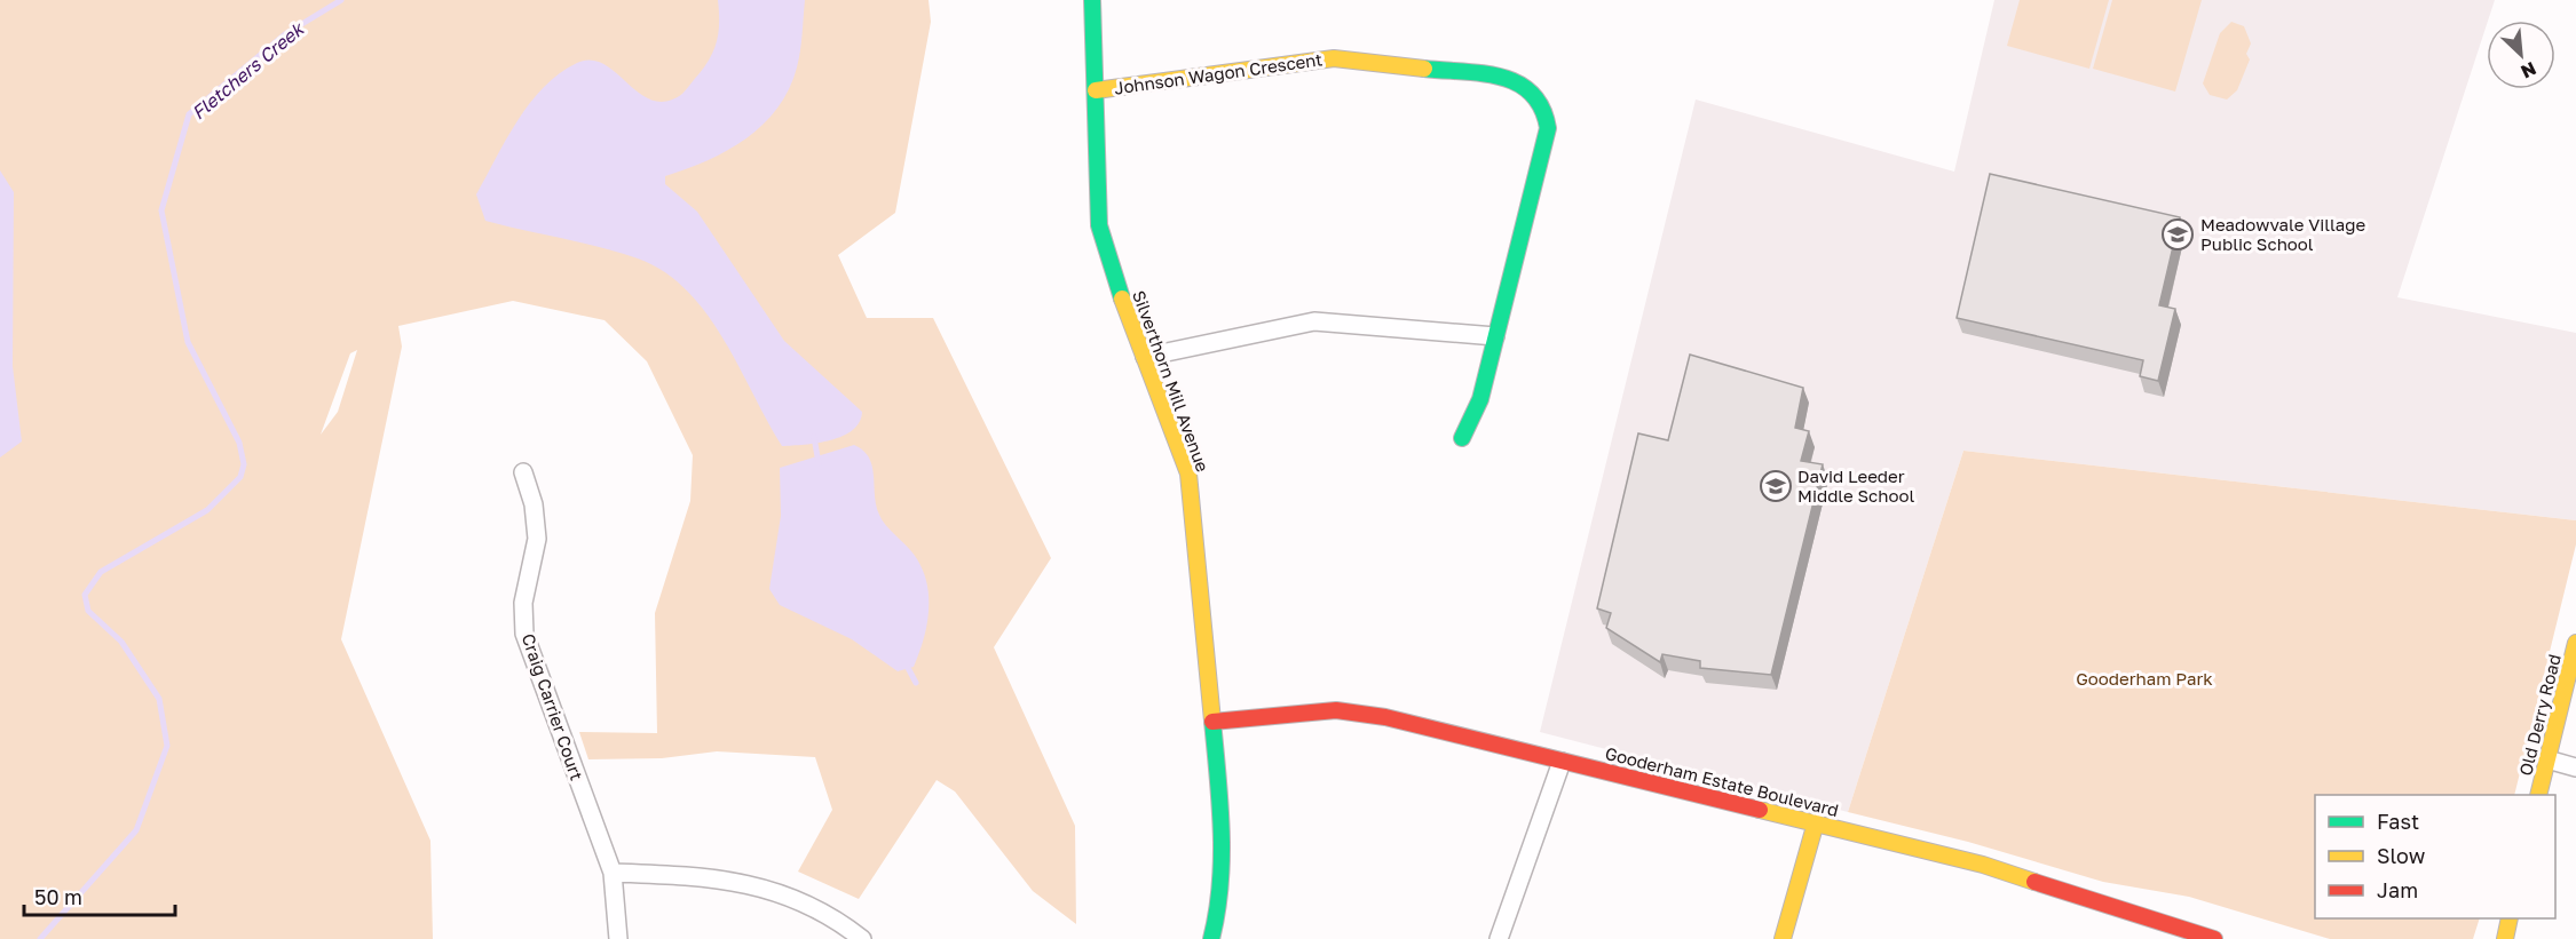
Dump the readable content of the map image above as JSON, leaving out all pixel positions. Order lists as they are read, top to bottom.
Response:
{
  "streets": {
    "street": [
      "Johnson Wagon Crescent",
      "Silverthorn Mill Avenue",
      "Craig Carrier Court",
      "Old Derry Road",
      "Gooderham Estate Boulevard"
    ]
  },
  "crossings": [
    ["Johnson Wagon Crescent", "Silverthorn Mill Avenue"],
    ["Silverthorn Mill Avenue", "Gooderham Estate Boulevard"]
  ],
  "water": ["Fletchers Creek"],
  "parks": ["Gooderham Park"],
  "places": {
    "school or university": ["Meadowvale Village Public School", "David Leeder Middle School"]
  },
  "legend": ["Fast", "Slow", "Jam"],
  "scale_bar": "50 m",
  "north": "bottom right"
}
